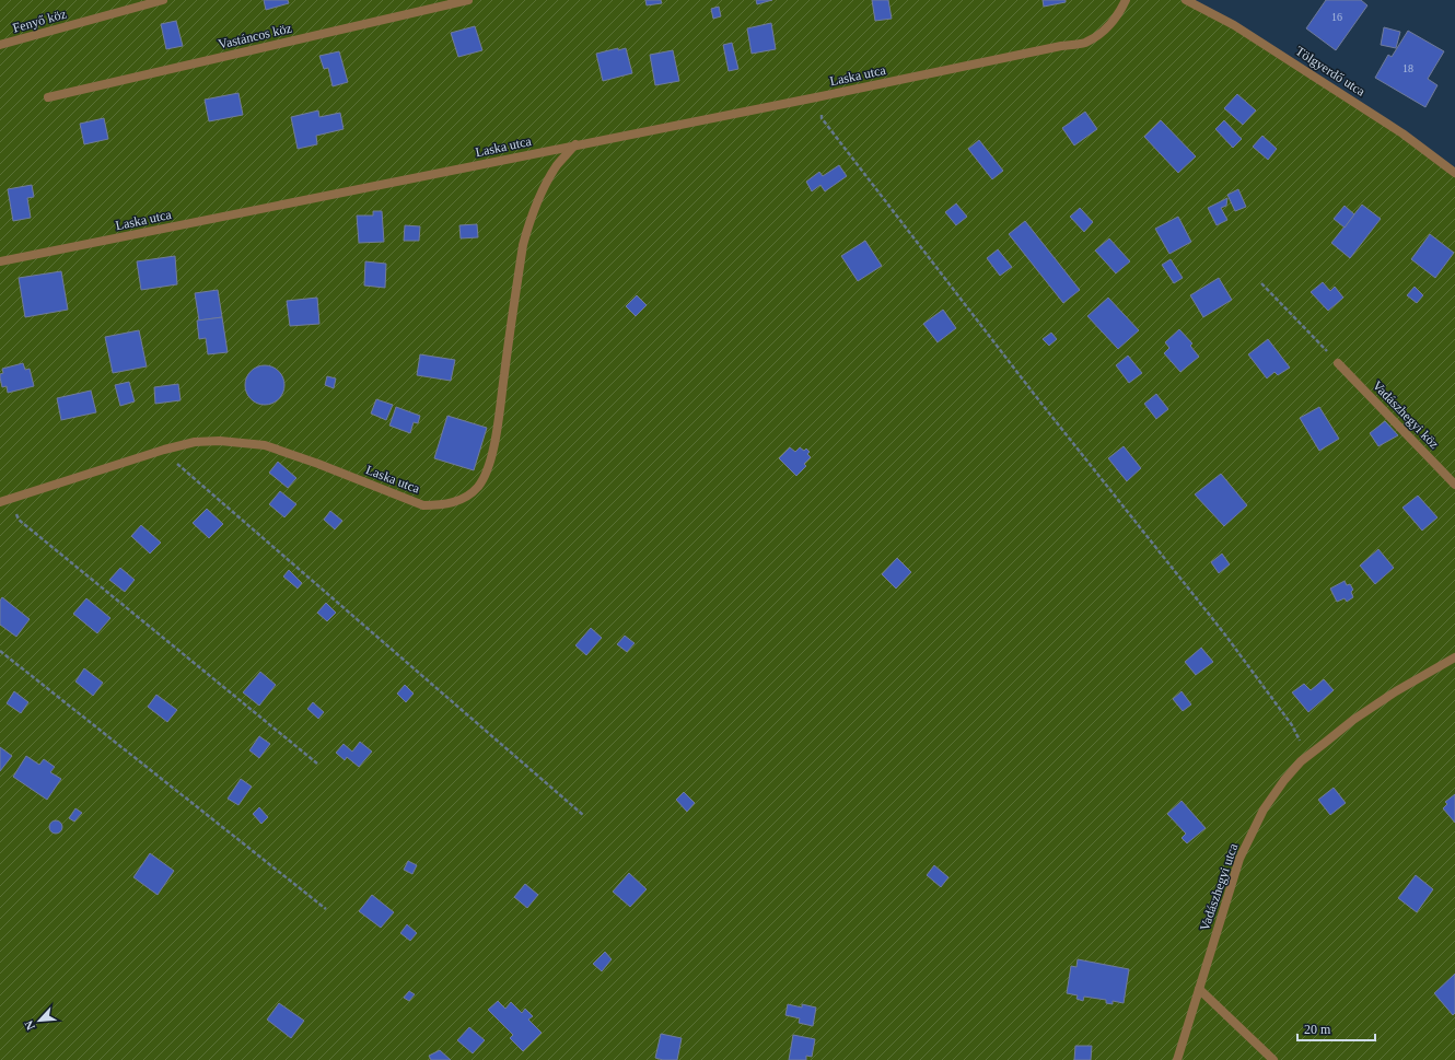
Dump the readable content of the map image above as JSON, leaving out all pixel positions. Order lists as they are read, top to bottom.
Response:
{
  "streets": {
    "street": [
      "Fenyő köz",
      "Vastáncos köz",
      "Tölgyerdő utca",
      "Laska utca",
      "Vadászhegyi köz",
      "Vadászhegyi utca"
    ]
  },
  "house_numbers": ["16", "18"],
  "scale_bar": "20 m",
  "north": "bottom left"
}
